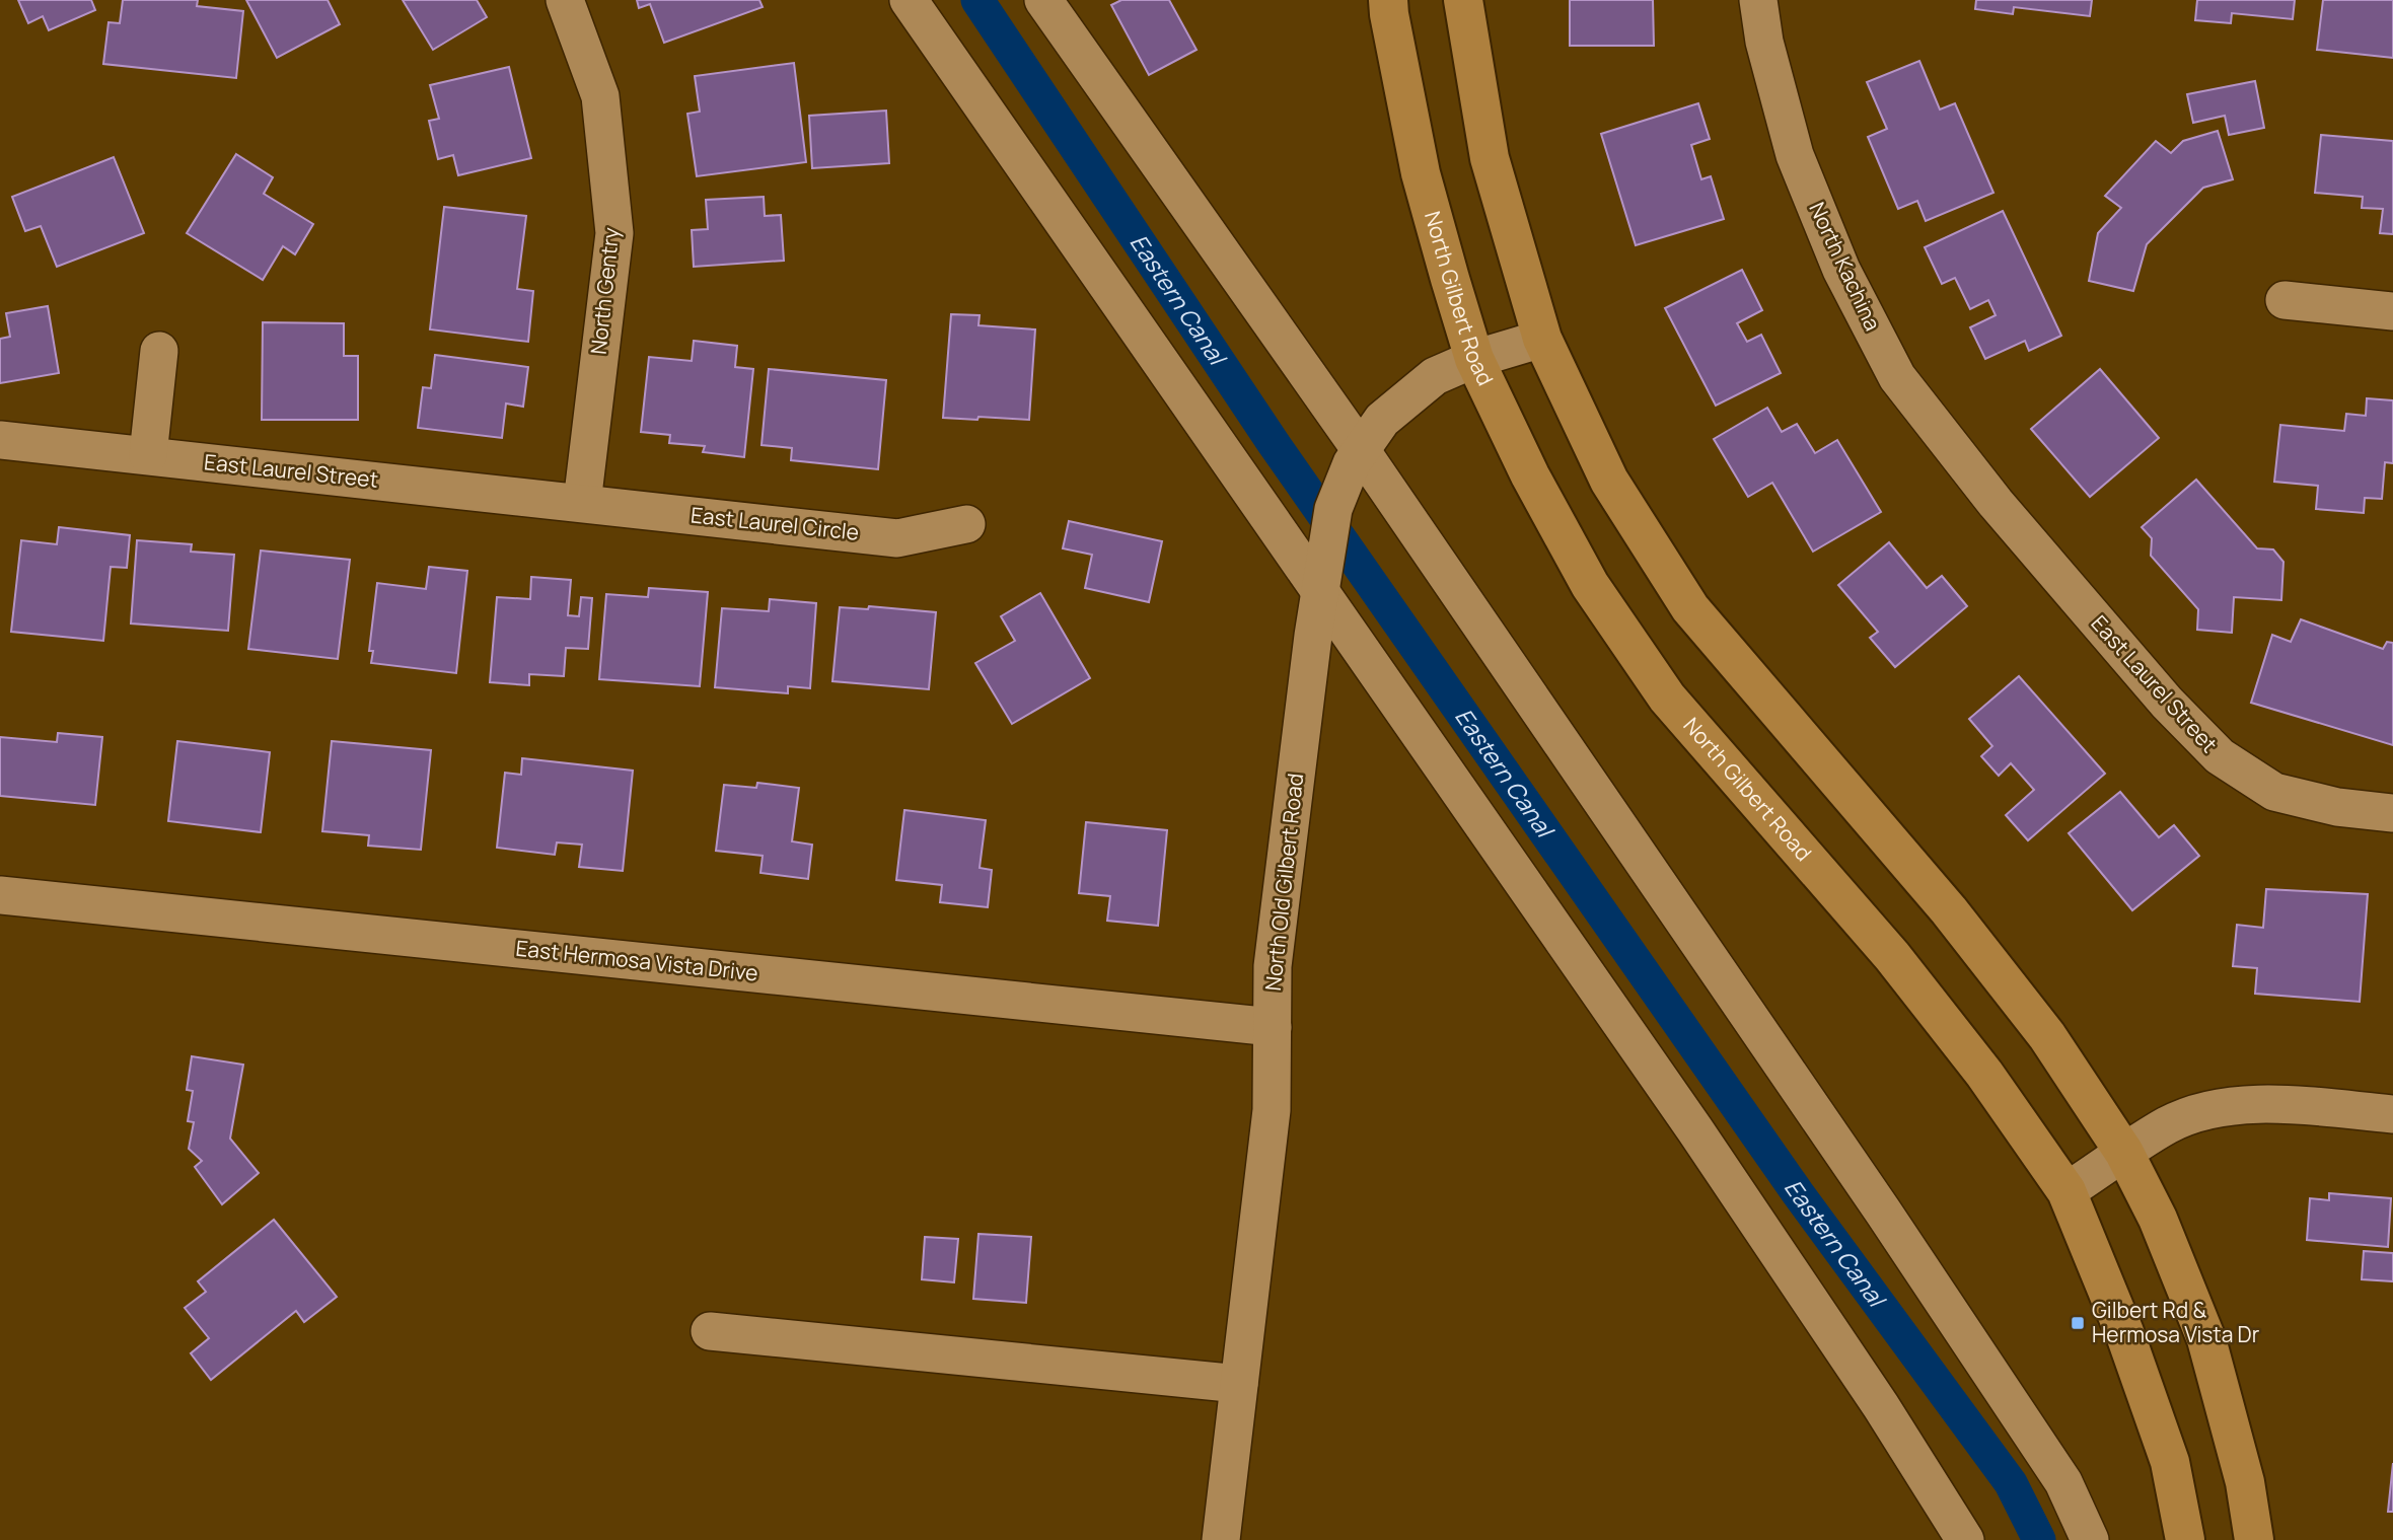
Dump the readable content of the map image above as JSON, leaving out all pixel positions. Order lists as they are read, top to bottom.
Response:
{
  "streets": {
    "main road": ["North Gilbert Road"],
    "street": [
      "North Kachina",
      "North Gentry",
      "East Laurel Street",
      "East Laurel Circle",
      "North Old Gilbert Road",
      "East Hermosa Vista Drive"
    ]
  },
  "crossings": [
    ["North Kachina", "East Laurel Street"],
    ["North Gentry", "East Laurel Street"],
    ["North Gentry", "East Laurel Circle"],
    ["North Gilbert Road", "North Old Gilbert Road"],
    ["East Laurel Street", "East Laurel Circle"],
    ["North Old Gilbert Road", "East Hermosa Vista Drive"]
  ],
  "water": ["Eastern Canal"],
  "places": {
    "transit": ["Gilbert Rd & Hermosa Vista Dr"]
  }
}
